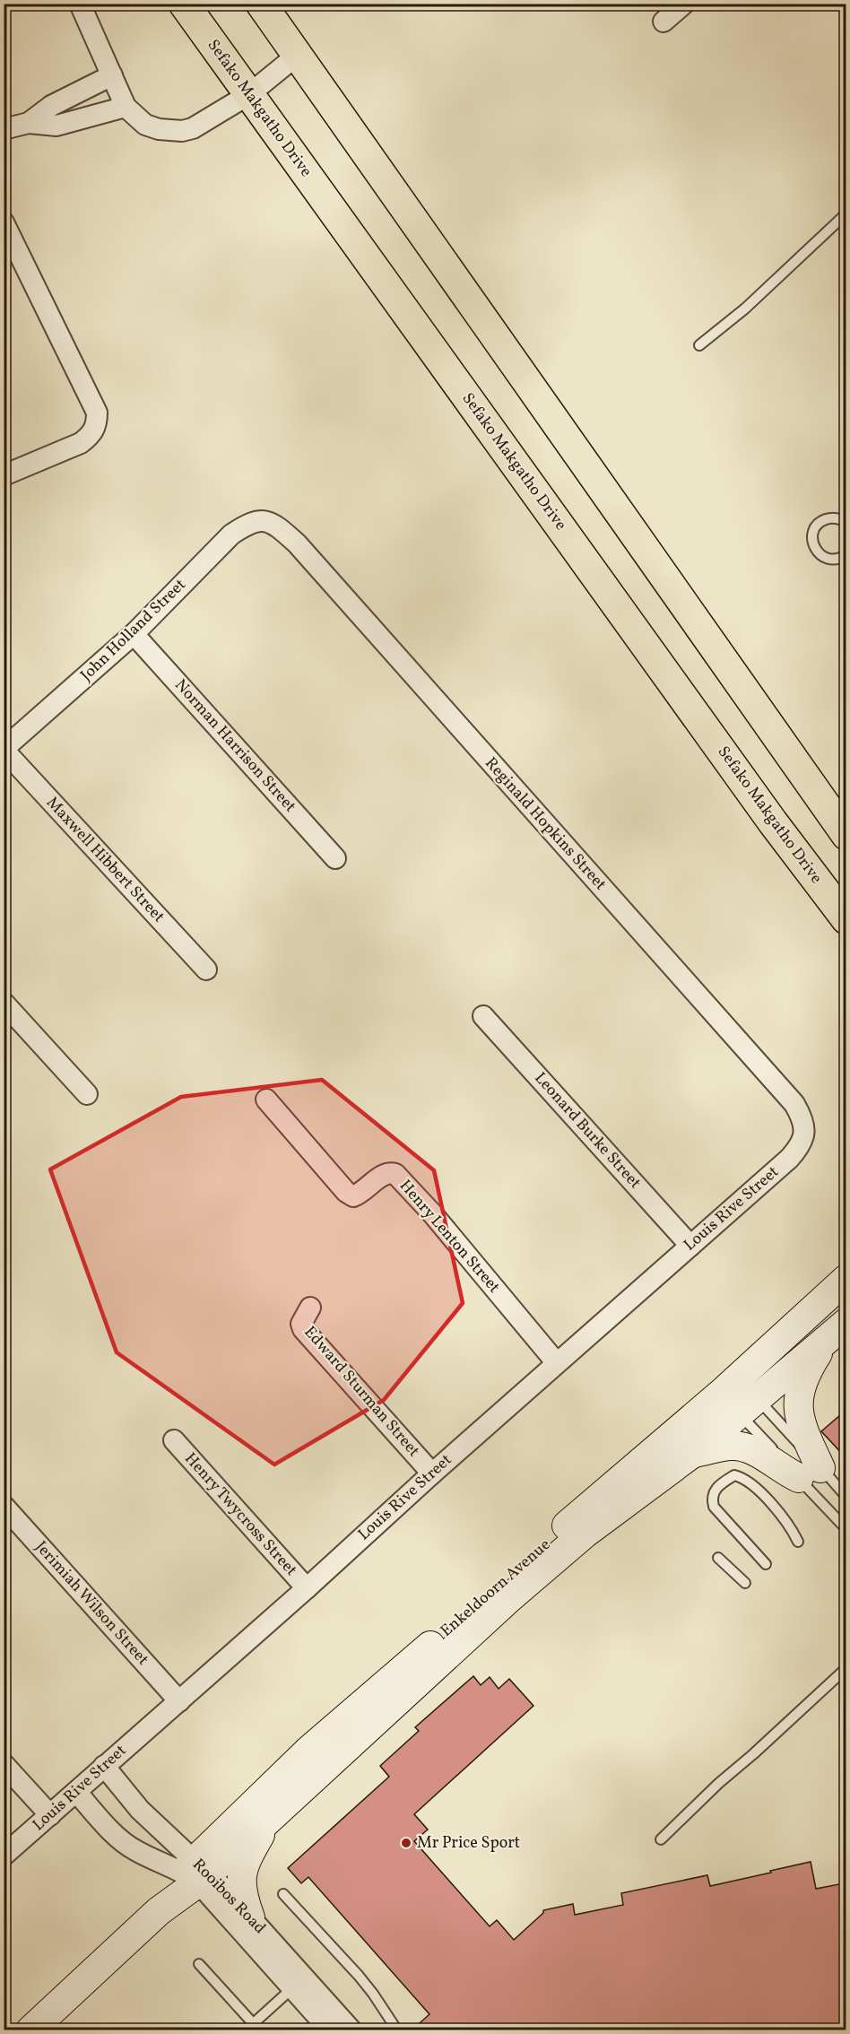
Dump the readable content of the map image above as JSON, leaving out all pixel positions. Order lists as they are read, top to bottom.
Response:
{
  "streets": {
    "main road": ["Sefako Makgatho Drive"],
    "street": [
      "John Holland Street",
      "Norman Harrison Street",
      "Reginald Hopkins Street",
      "Maxwell Hibbert Street",
      "Leonard Burke Street",
      "Louis Rive Street",
      "Henry Lenton Street",
      "Edward Sturman Street",
      "Henry Twycross Street",
      "Enkeldoorn Avenue",
      "Jerimiah Wilson Street",
      "Rooibos Road"
    ]
  },
  "crossings": [
    ["John Holland Street", "Norman Harrison Street"],
    ["John Holland Street", "Reginald Hopkins Street"],
    ["John Holland Street", "Maxwell Hibbert Street"],
    ["Reginald Hopkins Street", "Louis Rive Street"],
    ["Leonard Burke Street", "Louis Rive Street"],
    ["Louis Rive Street", "Henry Lenton Street"],
    ["Louis Rive Street", "Edward Sturman Street"],
    ["Louis Rive Street", "Henry Twycross Street"],
    ["Louis Rive Street", "Jerimiah Wilson Street"],
    ["Louis Rive Street", "Rooibos Road"],
    ["Enkeldoorn Avenue", "Rooibos Road"]
  ],
  "places": ["Mr Price Sport"]
}
